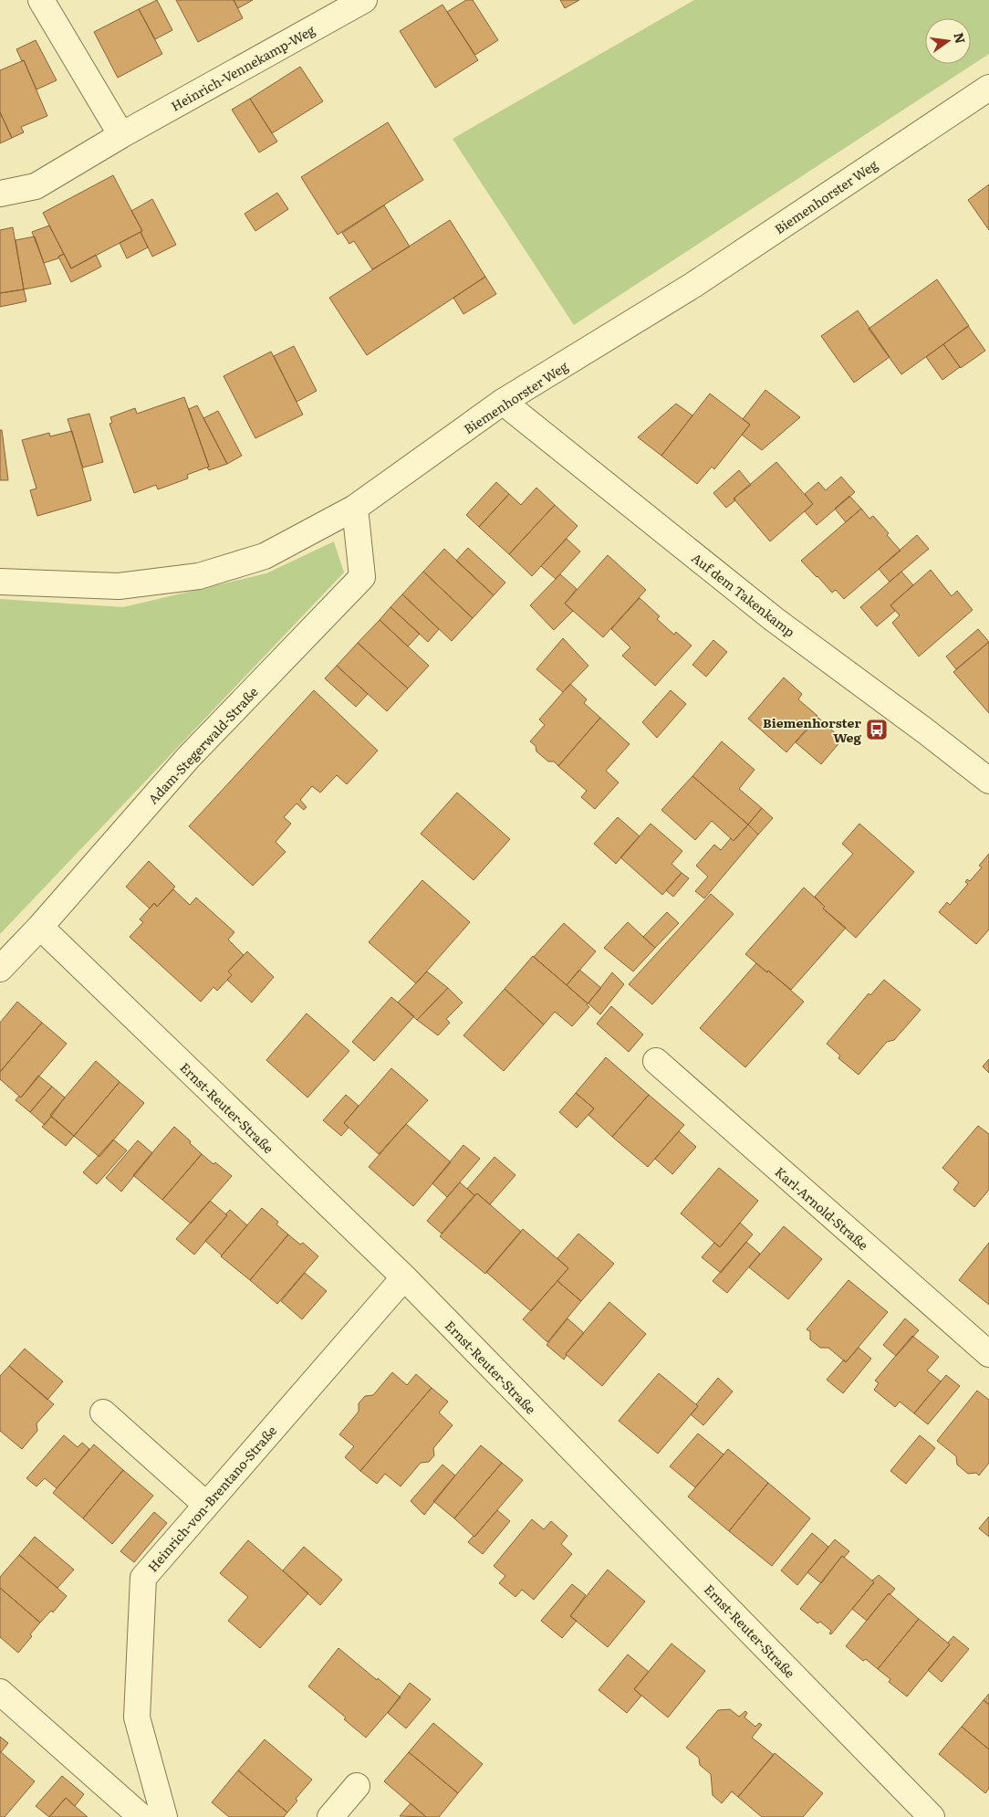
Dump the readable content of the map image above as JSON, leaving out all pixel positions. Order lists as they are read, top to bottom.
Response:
{
  "streets": {
    "street": [
      "Heinrich-Vennekamp-Weg",
      "Biemenhorster Weg",
      "Auf dem Takenkamp",
      "Adam-Stegerwald-Straße",
      "Ernst-Reuter-Straße",
      "Karl-Arnold-Straße",
      "Heinrich-von-Brentano-Straße"
    ]
  },
  "crossings": [
    ["Biemenhorster Weg", "Auf dem Takenkamp"],
    ["Biemenhorster Weg", "Adam-Stegerwald-Straße"],
    ["Adam-Stegerwald-Straße", "Ernst-Reuter-Straße"],
    ["Ernst-Reuter-Straße", "Heinrich-von-Brentano-Straße"]
  ],
  "places": {
    "bus stop": ["Biemenhorster Weg"]
  },
  "north": "right"
}
